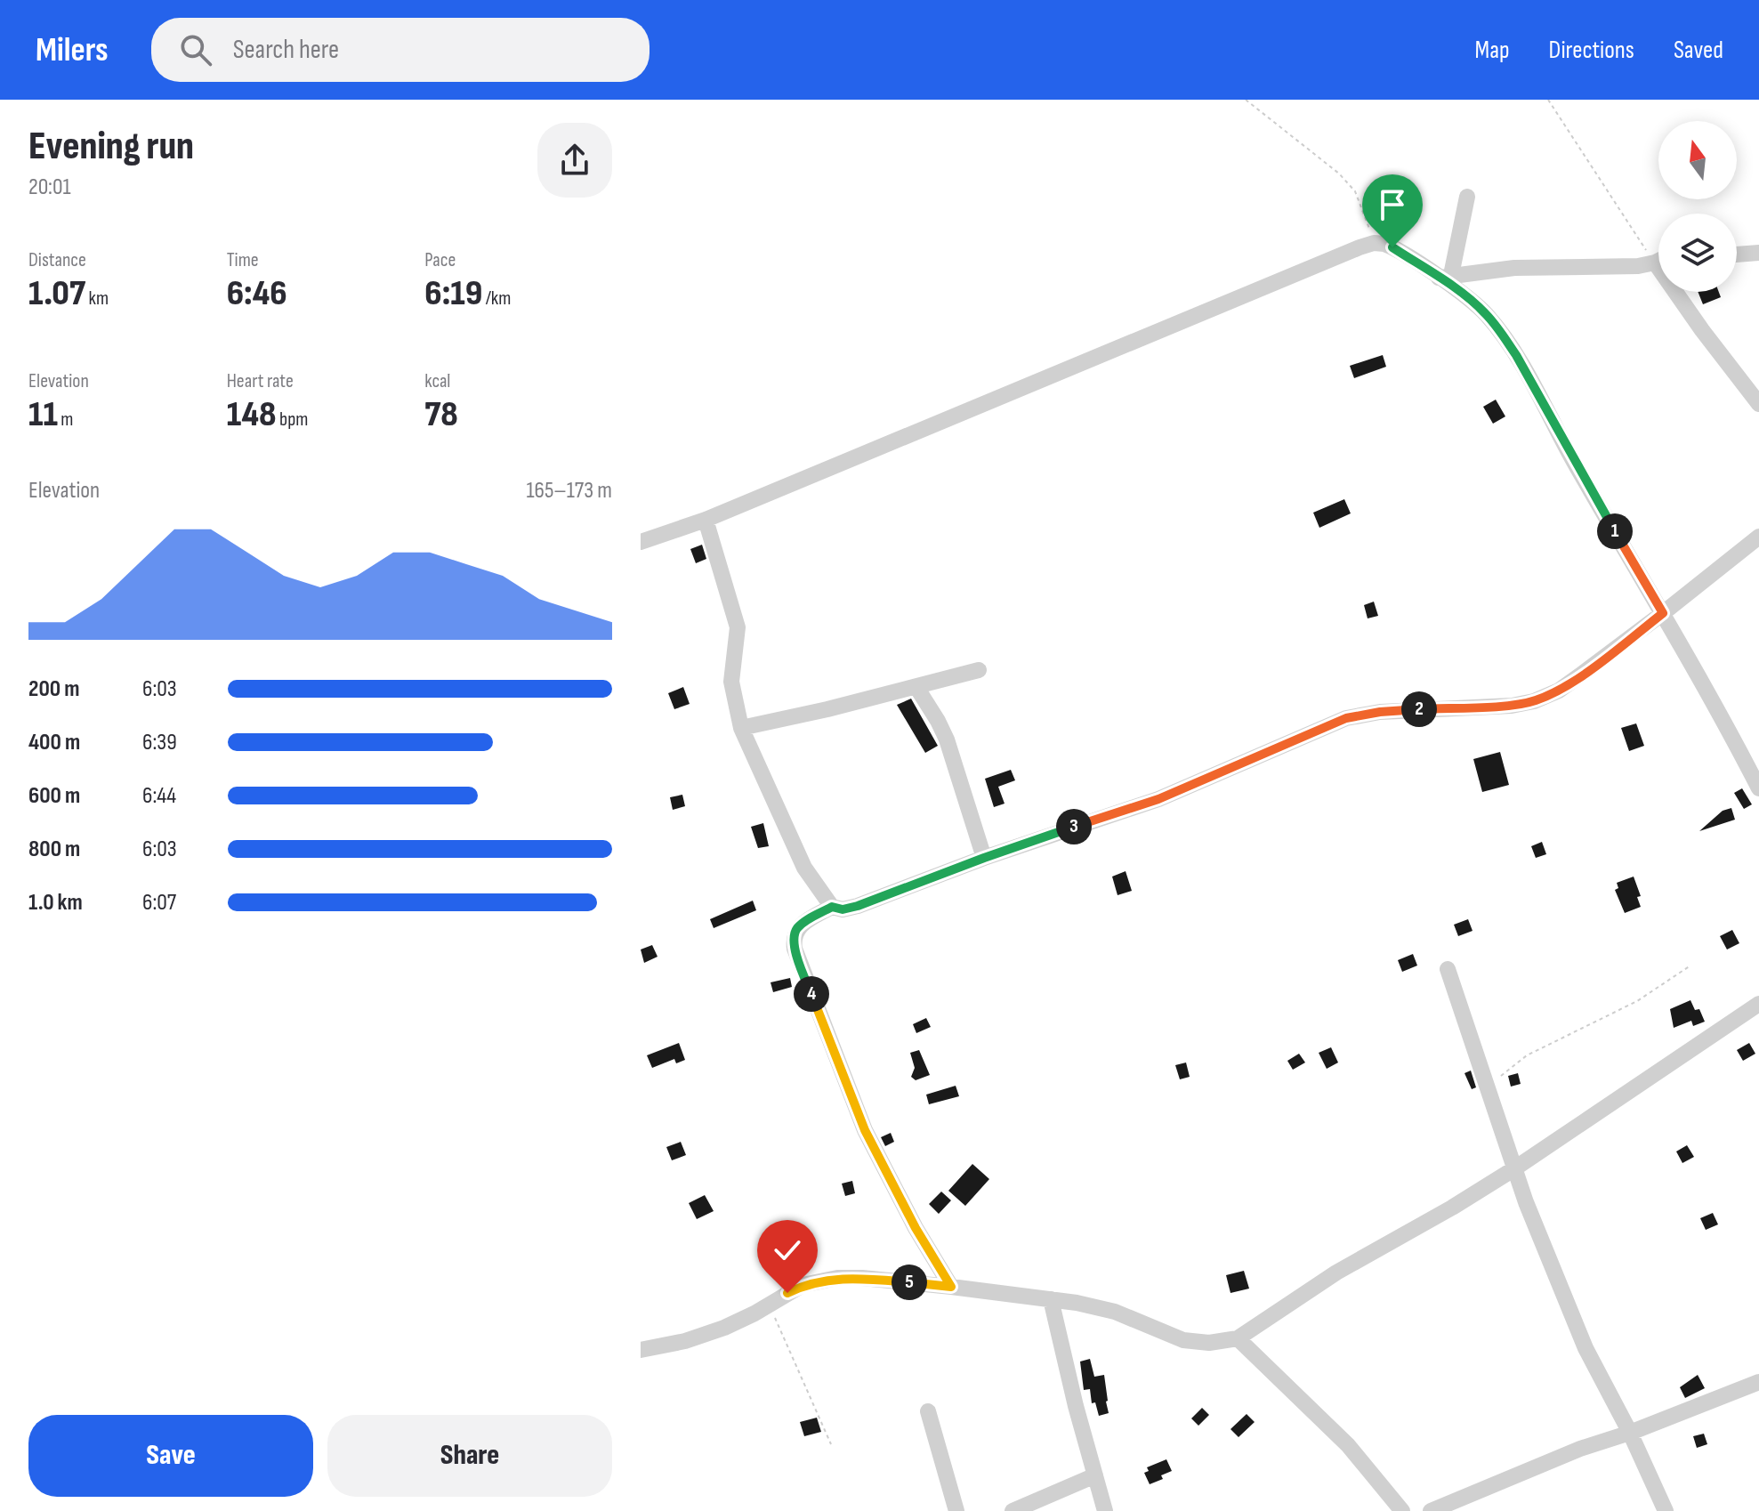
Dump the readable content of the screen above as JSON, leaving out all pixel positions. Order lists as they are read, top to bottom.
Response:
{
  "north": "top",
  "page": {
    "header": "Milers",
    "search": "Search here",
    "nav": ["Map", "Directions", "Saved"],
    "heading": ["Evening run", "20:01"],
    "stats": [
      ["Distance", "1.07 km"],
      ["Time", "6:46"],
      ["Pace", "6:19 /km"],
      ["Elevation", "11 m"],
      ["Heart rate", "148 bpm"],
      ["kcal", "78"]
    ],
    "chart": ["Elevation", "165–173 m"],
    "pins": [
      "1",
      "2",
      "3",
      "4",
      "5"
    ],
    "list": [
      {
        "name": "200 m",
        "note": "6:03"
      },
      {
        "name": "400 m",
        "note": "6:39"
      },
      {
        "name": "600 m",
        "note": "6:44"
      },
      {
        "name": "800 m",
        "note": "6:03"
      },
      {
        "name": "1.0 km",
        "note": "6:07"
      }
    ],
    "buttons": ["Save", "Share"]
  }
}
